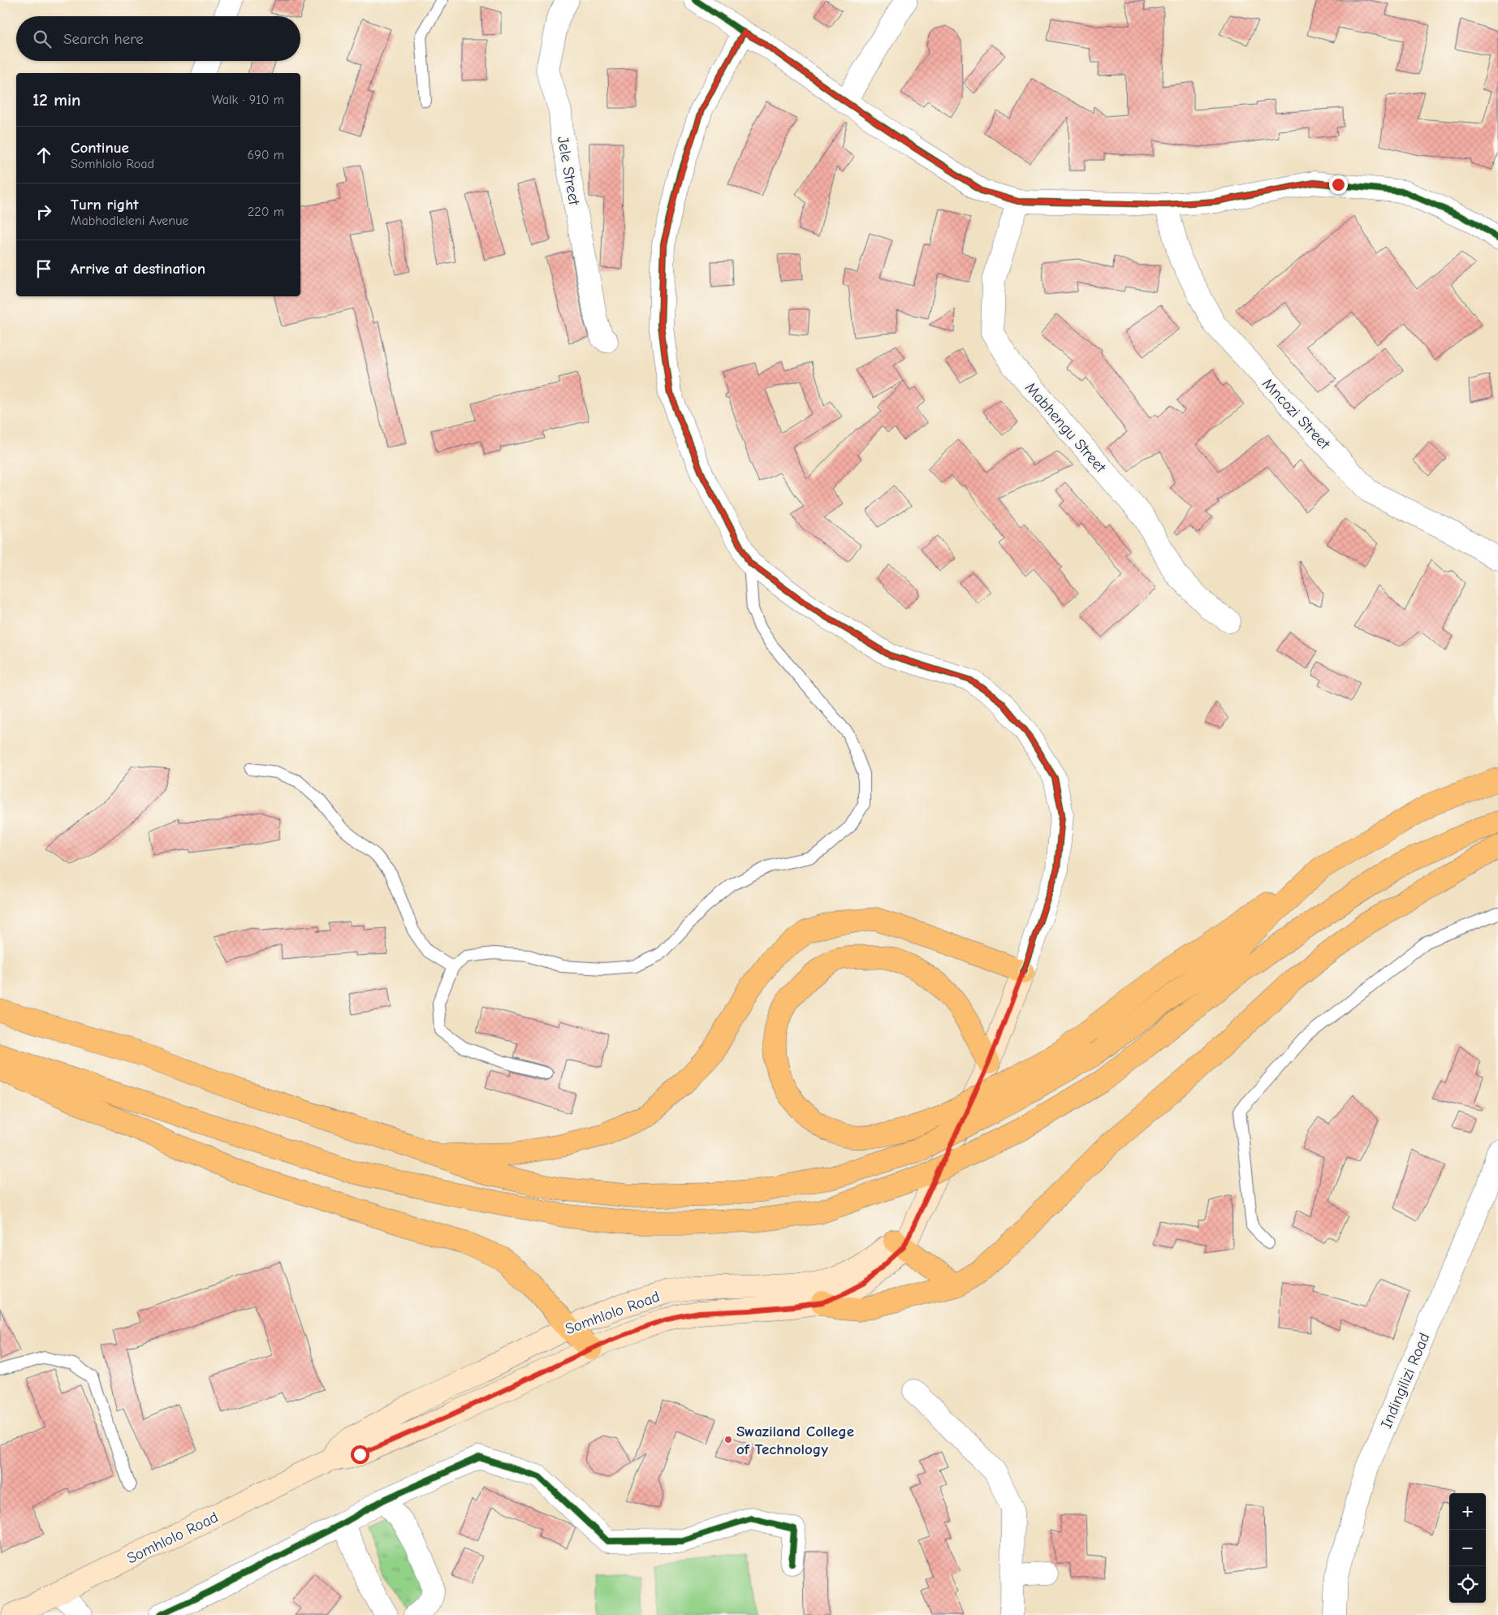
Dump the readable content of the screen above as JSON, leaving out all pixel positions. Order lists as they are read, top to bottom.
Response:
{
  "streets": {
    "main road": ["Somhlolo Road"],
    "street": [
      "Jele Street",
      "Mncozi Street",
      "Mabhengu Street",
      "Indingilizi Road"
    ]
  },
  "places": ["Swaziland College of Technology"],
  "page": {
    "search": "Search here",
    "heading": ["12 min", "Walk · 910 m"],
    "list": [
      ["Continue", "Somhlolo Road", "690 m"],
      ["Turn right", "Mabhodleleni Avenue", "220 m"],
      "Arrive at destination"
    ],
    "map_buttons": ["+", "−"]
  }
}
